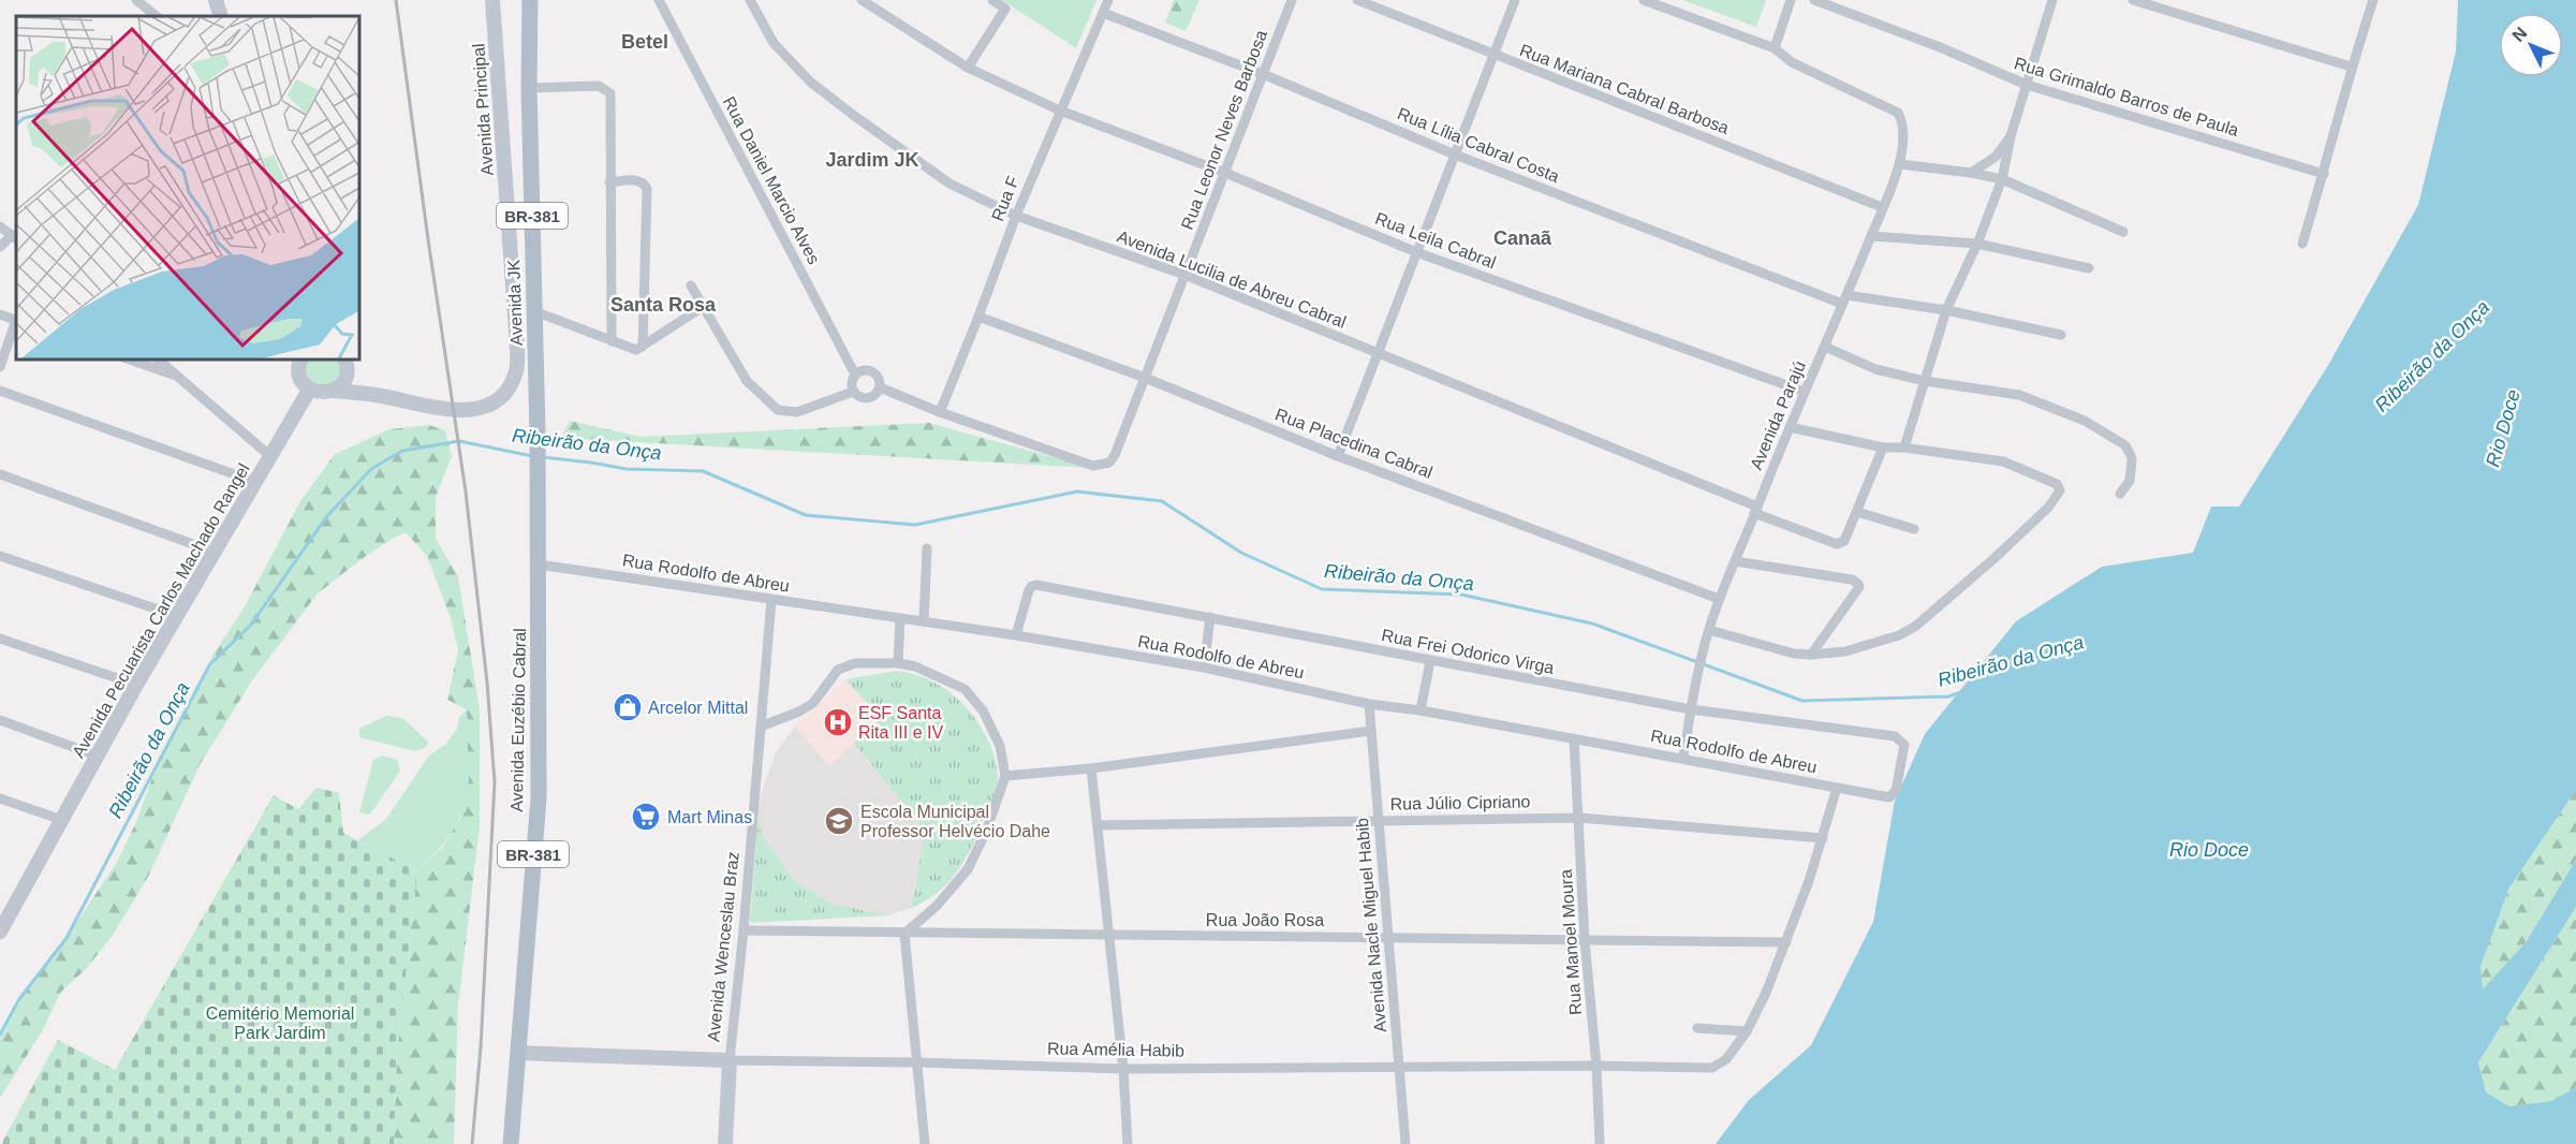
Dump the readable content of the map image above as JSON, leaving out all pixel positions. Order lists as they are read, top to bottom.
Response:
{
  "streets": {
    "main road": ["BR-381", "Avenida JK", "Avenida Euzébio Cabral"],
    "street": [
      "Rua Mariana Cabral Barbosa",
      "Rua Grimaldo Barros de Paula",
      "Avenida Principal",
      "Rua Leonor Neves Barbosa",
      "Rua Lília Cabral Costa",
      "Rua Daniel Marcio Alves",
      "Rua F",
      "Rua Leila Cabral",
      "Avenida Lucilia de Abreu Cabral",
      "Avenida Parajú",
      "Rua Placedina Cabral",
      "Rua Rodolfo de Abreu",
      "Avenida Pecuarista Carlos Machado Rangel",
      "Rua Frei Odorico Virga",
      "Rua Júlio Cipriano",
      "Rua João Rosa",
      "Avenida Nacle Miguel Habib",
      "Rua Manoel Moura",
      "Avenida Wenceslau Braz",
      "Rua Amélia Habib"
    ]
  },
  "crossings": [
    ["Rua Mariana Cabral Barbosa", "Avenida Parajú"],
    ["Avenida Principal", "Avenida Pecuarista Carlos Machado Rangel"],
    ["Rua Leonor Neves Barbosa", "Rua Lília Cabral Costa"],
    ["Rua Leonor Neves Barbosa", "Rua F"],
    ["Rua Leonor Neves Barbosa", "Rua Leila Cabral"],
    ["Rua Leonor Neves Barbosa", "Avenida Lucilia de Abreu Cabral"],
    ["Rua Leonor Neves Barbosa", "Rua Placedina Cabral"],
    ["Rua Lília Cabral Costa", "Rua F"],
    ["Rua Lília Cabral Costa", "Avenida Parajú"],
    ["Rua F", "Rua Leila Cabral"],
    ["Rua F", "Avenida Lucilia de Abreu Cabral"],
    ["Rua F", "Rua Placedina Cabral"],
    ["Rua Leila Cabral", "Avenida Parajú"],
    ["Avenida Lucilia de Abreu Cabral", "Avenida Parajú"],
    ["Avenida JK", "Avenida Euzébio Cabral"],
    ["Avenida Parajú", "Rua Placedina Cabral"],
    ["Avenida Parajú", "Rua Rodolfo de Abreu"],
    ["Avenida Parajú", "Rua Frei Odorico Virga"],
    ["Rua Rodolfo de Abreu", "Rua Frei Odorico Virga"],
    ["Rua Rodolfo de Abreu", "Avenida Euzébio Cabral"],
    ["Rua Rodolfo de Abreu", "Avenida Nacle Miguel Habib"],
    ["Rua Rodolfo de Abreu", "Rua Manoel Moura"],
    ["Rua Rodolfo de Abreu", "Avenida Wenceslau Braz"],
    ["Avenida Euzébio Cabral", "Rua Amélia Habib"],
    ["Rua Júlio Cipriano", "Avenida Nacle Miguel Habib"],
    ["Rua Júlio Cipriano", "Rua Manoel Moura"],
    ["Rua João Rosa", "Avenida Nacle Miguel Habib"],
    ["Rua João Rosa", "Rua Manoel Moura"],
    ["Rua João Rosa", "Avenida Wenceslau Braz"],
    ["Avenida Nacle Miguel Habib", "Rua Amélia Habib"],
    ["Rua Manoel Moura", "Rua Amélia Habib"],
    ["Avenida Wenceslau Braz", "Rua Amélia Habib"]
  ],
  "districts": [
    "Betel",
    "Jardim JK",
    "Canaã",
    "Santa Rosa"
  ],
  "water": ["Ribeirão da Onça", "Rio Doce"],
  "parks": ["Cemitério Memorial Park Jardim"],
  "places": {
    "shop": ["Arcelor Mittal"],
    "hospital": ["ESF Santa Rita III e IV"],
    "supermarket": ["Mart Minas"],
    "school or university": ["Escola Municipal Professor Helvécio Dahe"]
  },
  "north": "top left"
}
